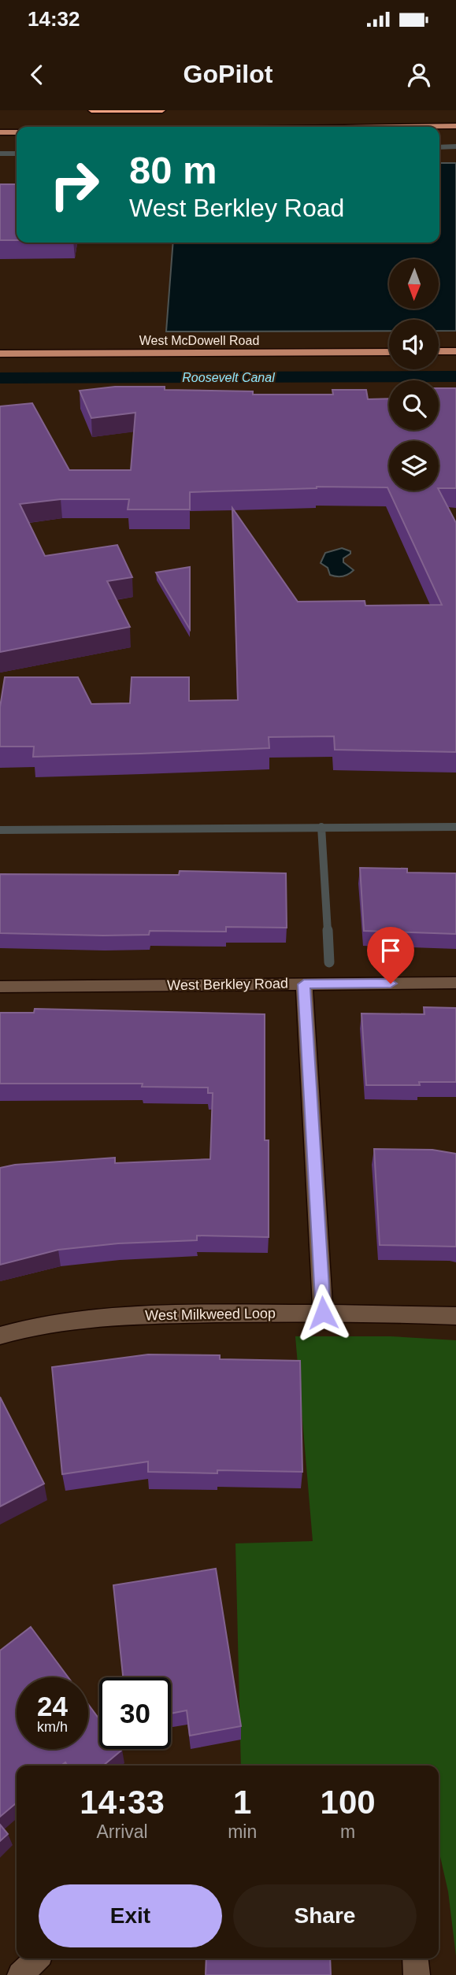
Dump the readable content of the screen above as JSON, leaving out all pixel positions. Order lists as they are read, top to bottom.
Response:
{
  "streets": {
    "main road": ["West McDowell Road"],
    "street": ["West Berkley Road", "West Milkweed Loop"]
  },
  "water": ["Roosevelt Canal"],
  "north": "bottom",
  "page": {
    "status": "14:32",
    "header": "GoPilot",
    "turn": ["80 m", "West Berkley Road"],
    "speed": "24 km/h",
    "limit": "30",
    "eta": [
      "14:33",
      "Arrival",
      "1",
      "min",
      "100",
      "m"
    ],
    "buttons": ["Exit", "Share"]
  }
}
